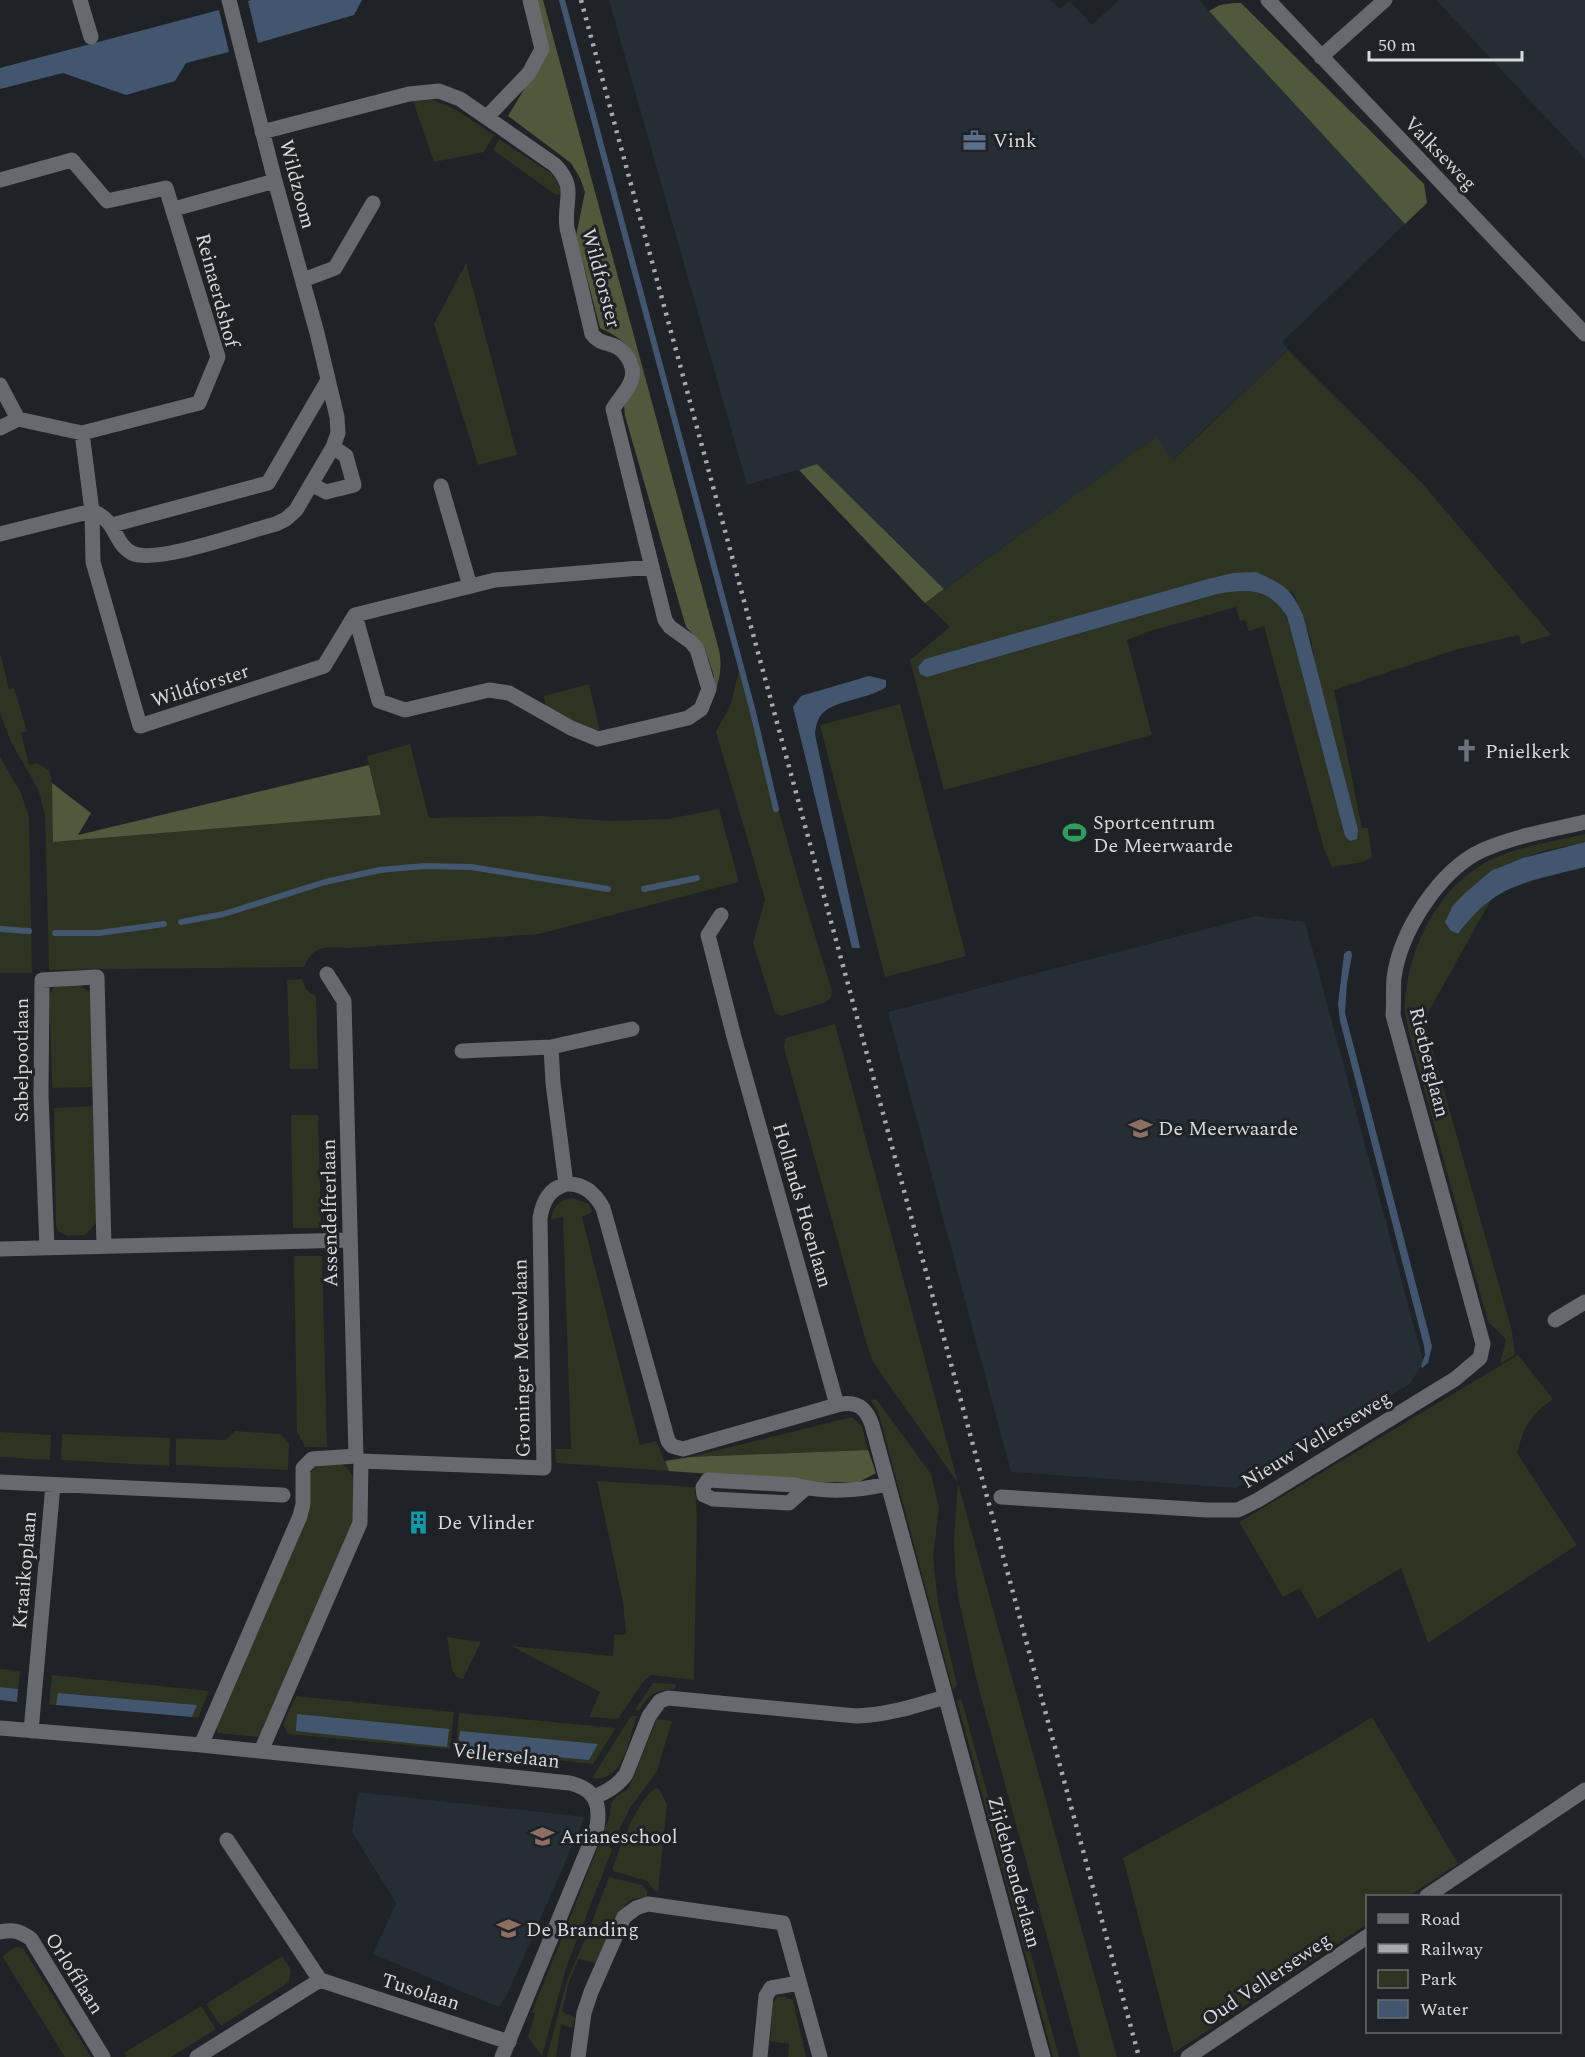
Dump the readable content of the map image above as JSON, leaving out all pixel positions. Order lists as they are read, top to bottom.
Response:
{
  "streets": {
    "street": [
      "Valkseweg",
      "Wildzoom",
      "Wildforster",
      "Reinaerdshof",
      "Sabelpootlaan",
      "Rietberglaan",
      "Hollands Hoenlaan",
      "Assendelfterlaan",
      "Groninger Meeuwlaan",
      "Nieuw Vellerseweg",
      "Kraaikoplaan",
      "Vellerselaan",
      "Zijdehoenderlaan",
      "Orlofflaan",
      "Oud Vellerseweg",
      "Tusolaan"
    ]
  },
  "crossings": [
    ["Wildzoom", "Wildforster"],
    ["Rietberglaan", "Nieuw Vellerseweg"],
    ["Assendelfterlaan", "Groninger Meeuwlaan"],
    ["Assendelfterlaan", "Vellerselaan"],
    ["Kraaikoplaan", "Vellerselaan"]
  ],
  "places": {
    "office": ["Vink"],
    "church": ["Pnielkerk"],
    "sports": ["Sportcentrum De Meerwaarde"],
    "school or university": ["De Meerwaarde", "Arianeschool", "De Branding"],
    "building": ["De Vlinder"]
  },
  "legend": [
    "Road",
    "Railway",
    "Park",
    "Water"
  ],
  "scale_bar": "50 m"
}
